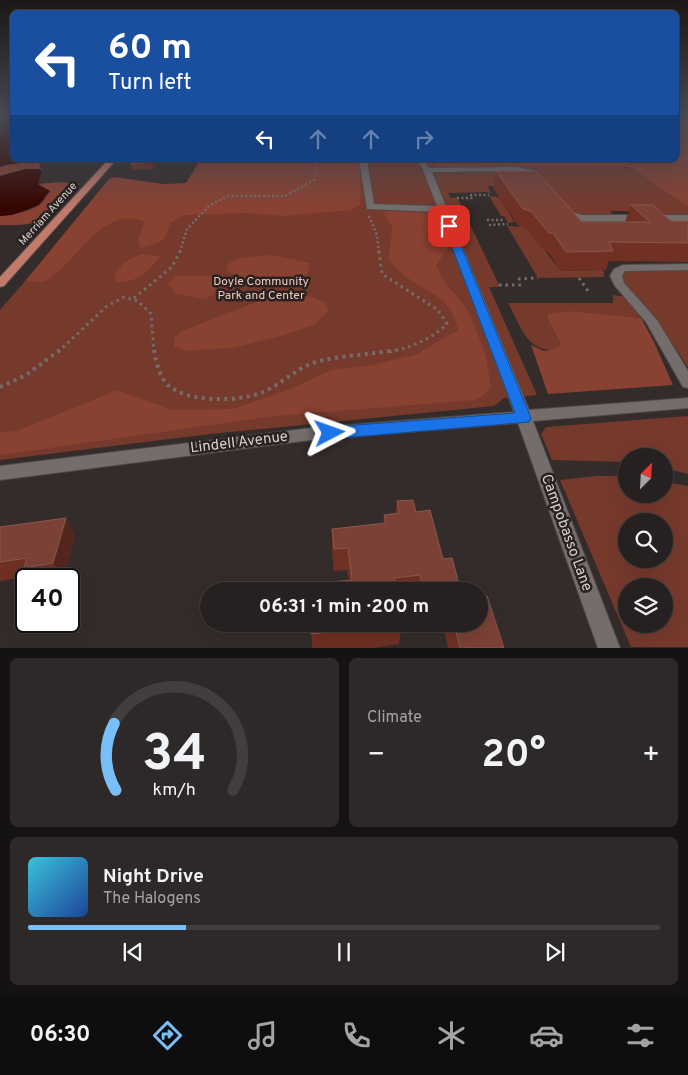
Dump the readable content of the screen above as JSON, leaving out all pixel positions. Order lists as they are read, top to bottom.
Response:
{
  "streets": {
    "main road": ["Merriam Avenue"],
    "street": ["Lindell Avenue", "Campobasso Lane"]
  },
  "crossings": [
    ["Lindell Avenue", "Campobasso Lane"]
  ],
  "parks": ["Doyle Community Park and Center"],
  "north": "top right",
  "page": {
    "turn": ["60 m", "Turn left"],
    "limit": "40",
    "trip": "06:31 · 1 min · 200 m",
    "tile": "Climate",
    "heat": ["−", "20°", "+"],
    "song": ["Night Drive", "The Halogens"],
    "tabs": "06:30",
    "gauge": ["34", "km/h"]
  }
}
